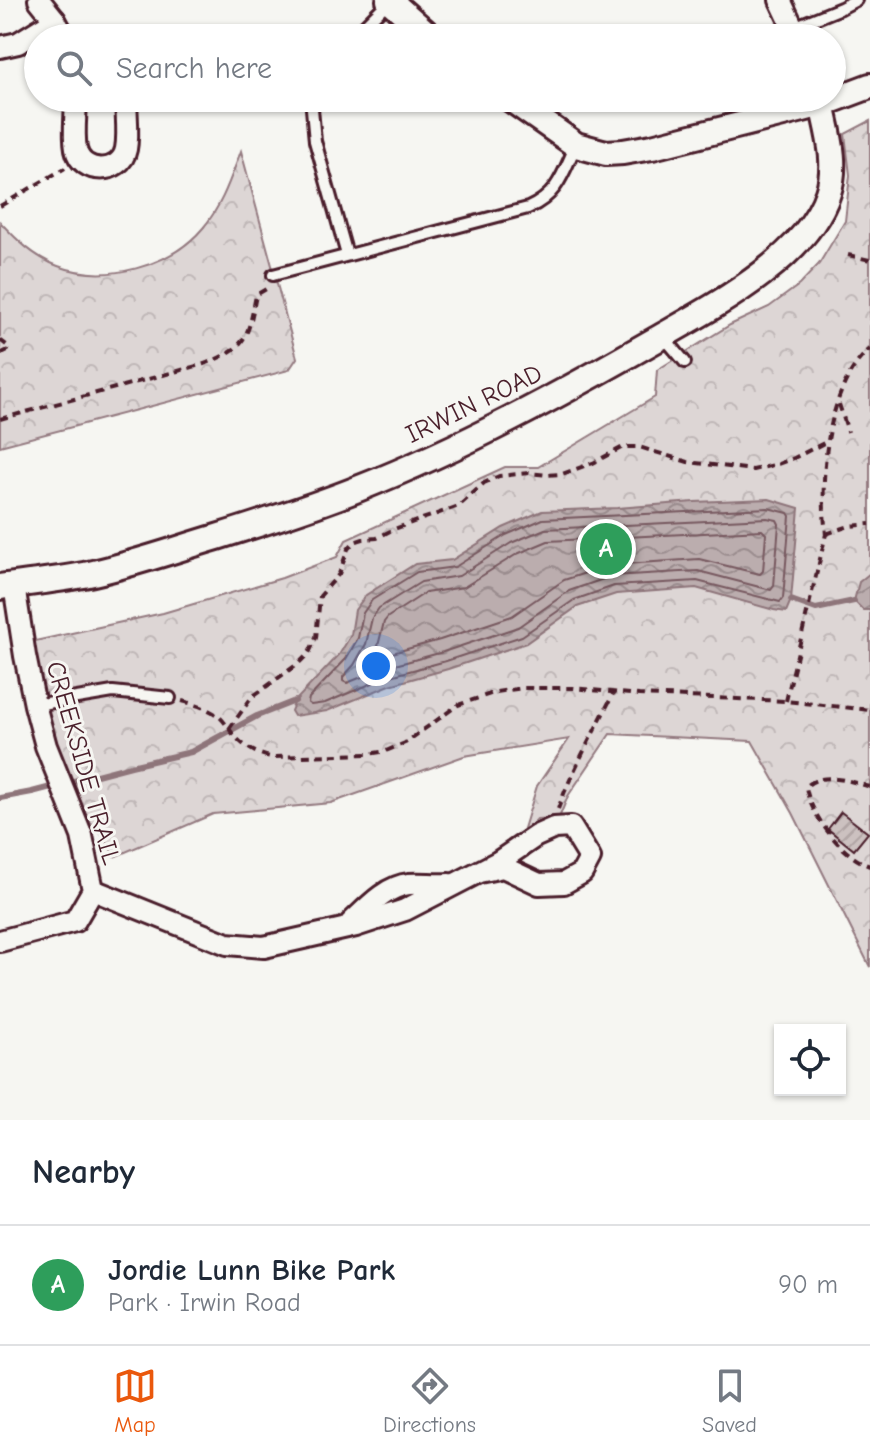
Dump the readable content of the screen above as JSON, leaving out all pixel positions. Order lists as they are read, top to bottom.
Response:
{
  "streets": {
    "street": ["IRWIN ROAD", "CREEKSIDE TRAIL"]
  },
  "crossings": [
    ["IRWIN ROAD", "CREEKSIDE TRAIL"]
  ],
  "page": {
    "search": "Search here",
    "pins": "A",
    "heading": "Nearby",
    "list": [
      {
        "mark": "A",
        "name": "Jordie Lunn Bike Park",
        "note": "Park · Irwin Road",
        "value": "90 m"
      }
    ],
    "nav": ["Map", "Directions", "Saved"]
  }
}
